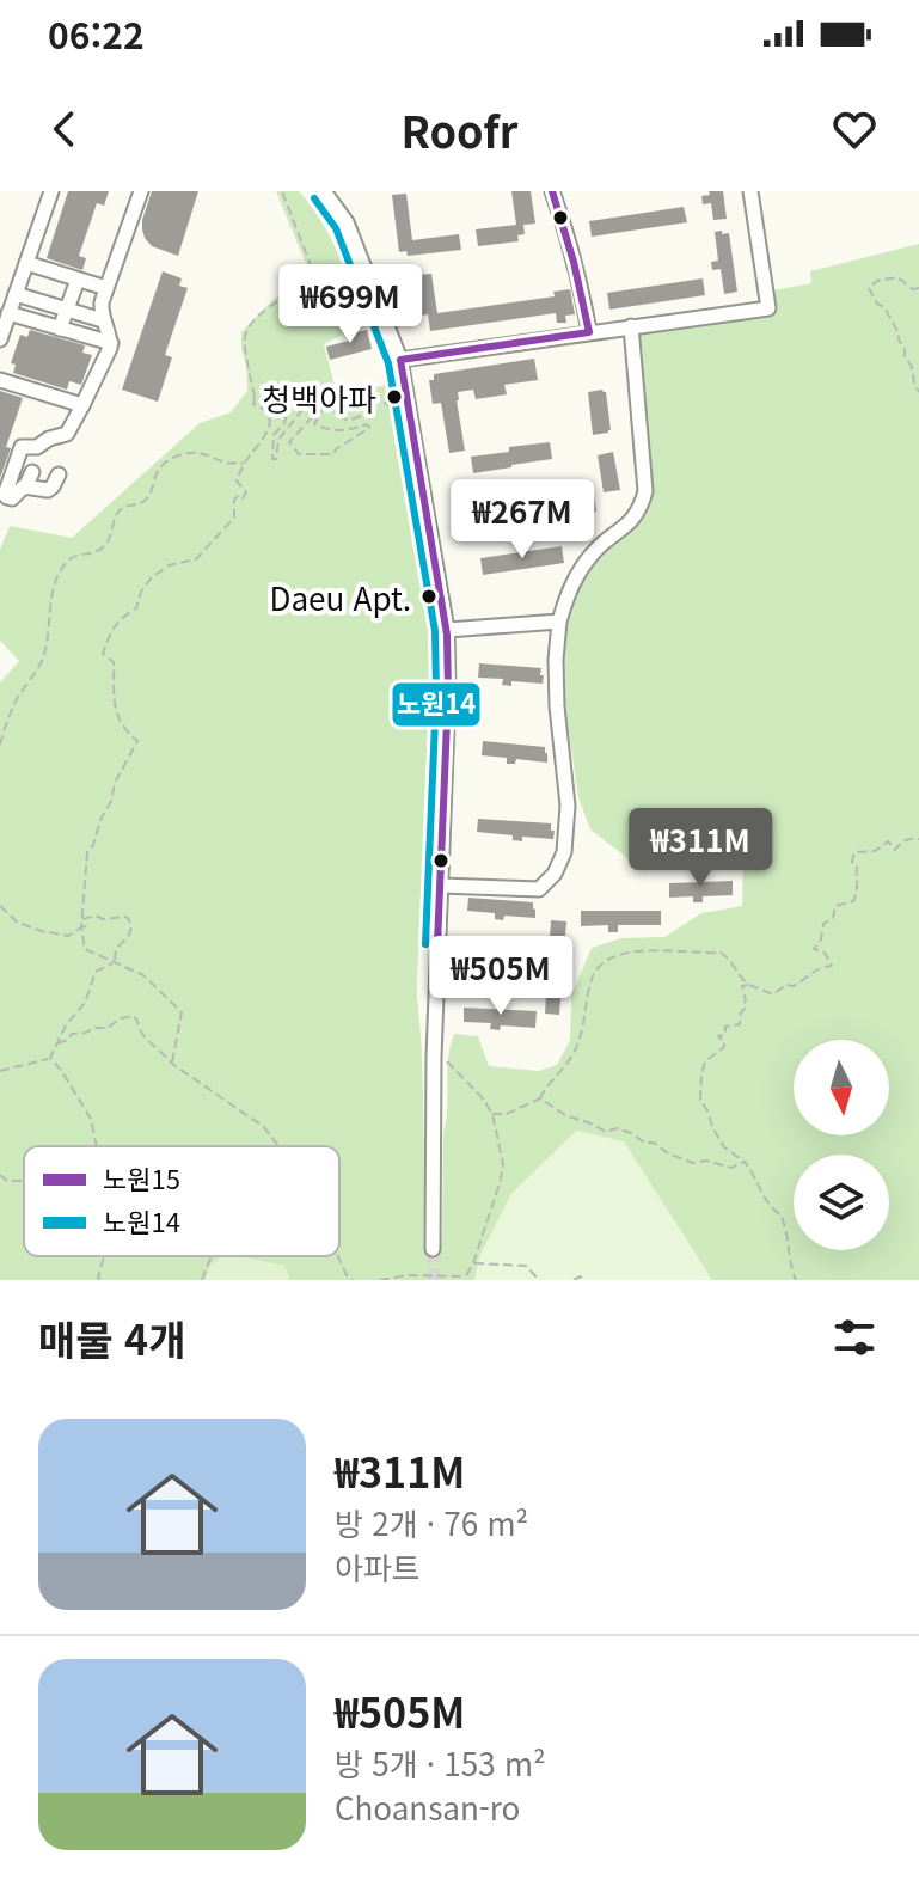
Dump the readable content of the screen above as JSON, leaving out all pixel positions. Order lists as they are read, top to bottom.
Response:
{
  "places": ["청백아파", "Daeu Apt."],
  "lines": ["transit line 노원15", "transit line 노원14"],
  "legend": ["노원15", "노원14"],
  "north": "bottom",
  "page": {
    "status": "06:22",
    "header": "Roofr",
    "price": [
      "₩699M",
      "₩267M",
      "₩311M",
      "₩505M"
    ],
    "heading": "매물 4개",
    "list": [
      {
        "name": "₩311M",
        "note": "방 2개 · 76 m² · 아파트"
      },
      {
        "name": "₩505M",
        "note": "방 5개 · 153 m² · Choansan-ro"
      }
    ]
  }
}
